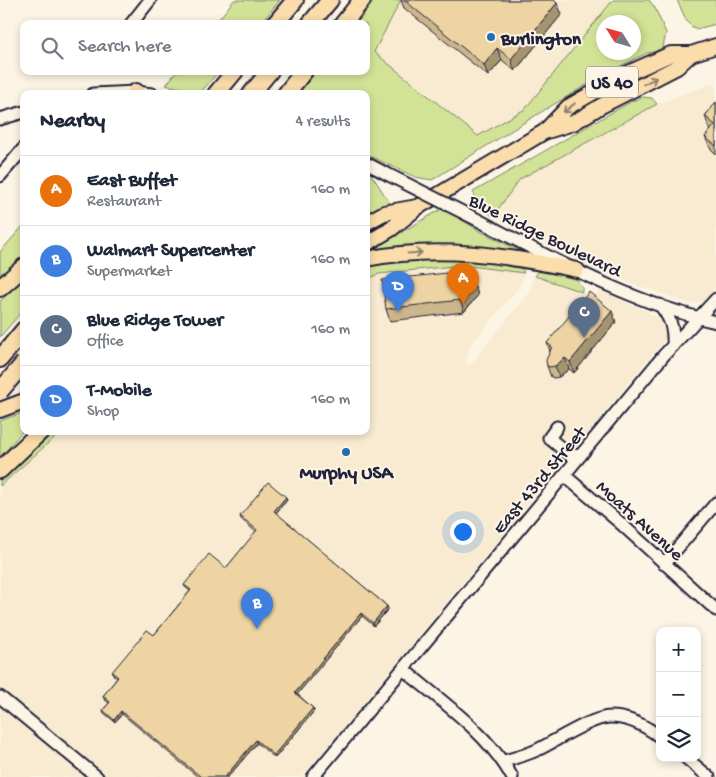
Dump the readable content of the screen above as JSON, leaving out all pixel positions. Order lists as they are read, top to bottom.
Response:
{
  "streets": {
    "main road": ["US 40"],
    "street": ["Blue Ridge Boulevard", "East 43rd Street", "Moats Avenue"]
  },
  "crossings": [
    ["Blue Ridge Boulevard", "East 43rd Street"],
    ["East 43rd Street", "Moats Avenue"]
  ],
  "places": ["Burlington", "Murphy USA"],
  "north": "top left",
  "page": {
    "search": "Search here",
    "heading": ["Nearby", "4 results"],
    "list": [
      {
        "mark": "A",
        "name": "East Buffet",
        "note": "Restaurant",
        "value": "160 m"
      },
      {
        "mark": "B",
        "name": "Walmart Supercenter",
        "note": "Supermarket",
        "value": "160 m"
      },
      {
        "mark": "C",
        "name": "Blue Ridge Tower",
        "note": "Office",
        "value": "160 m"
      },
      {
        "mark": "D",
        "name": "T-Mobile",
        "note": "Shop",
        "value": "160 m"
      }
    ],
    "pins": [
      "A",
      "D",
      "C",
      "B"
    ],
    "map_buttons": ["+", "−"]
  }
}
